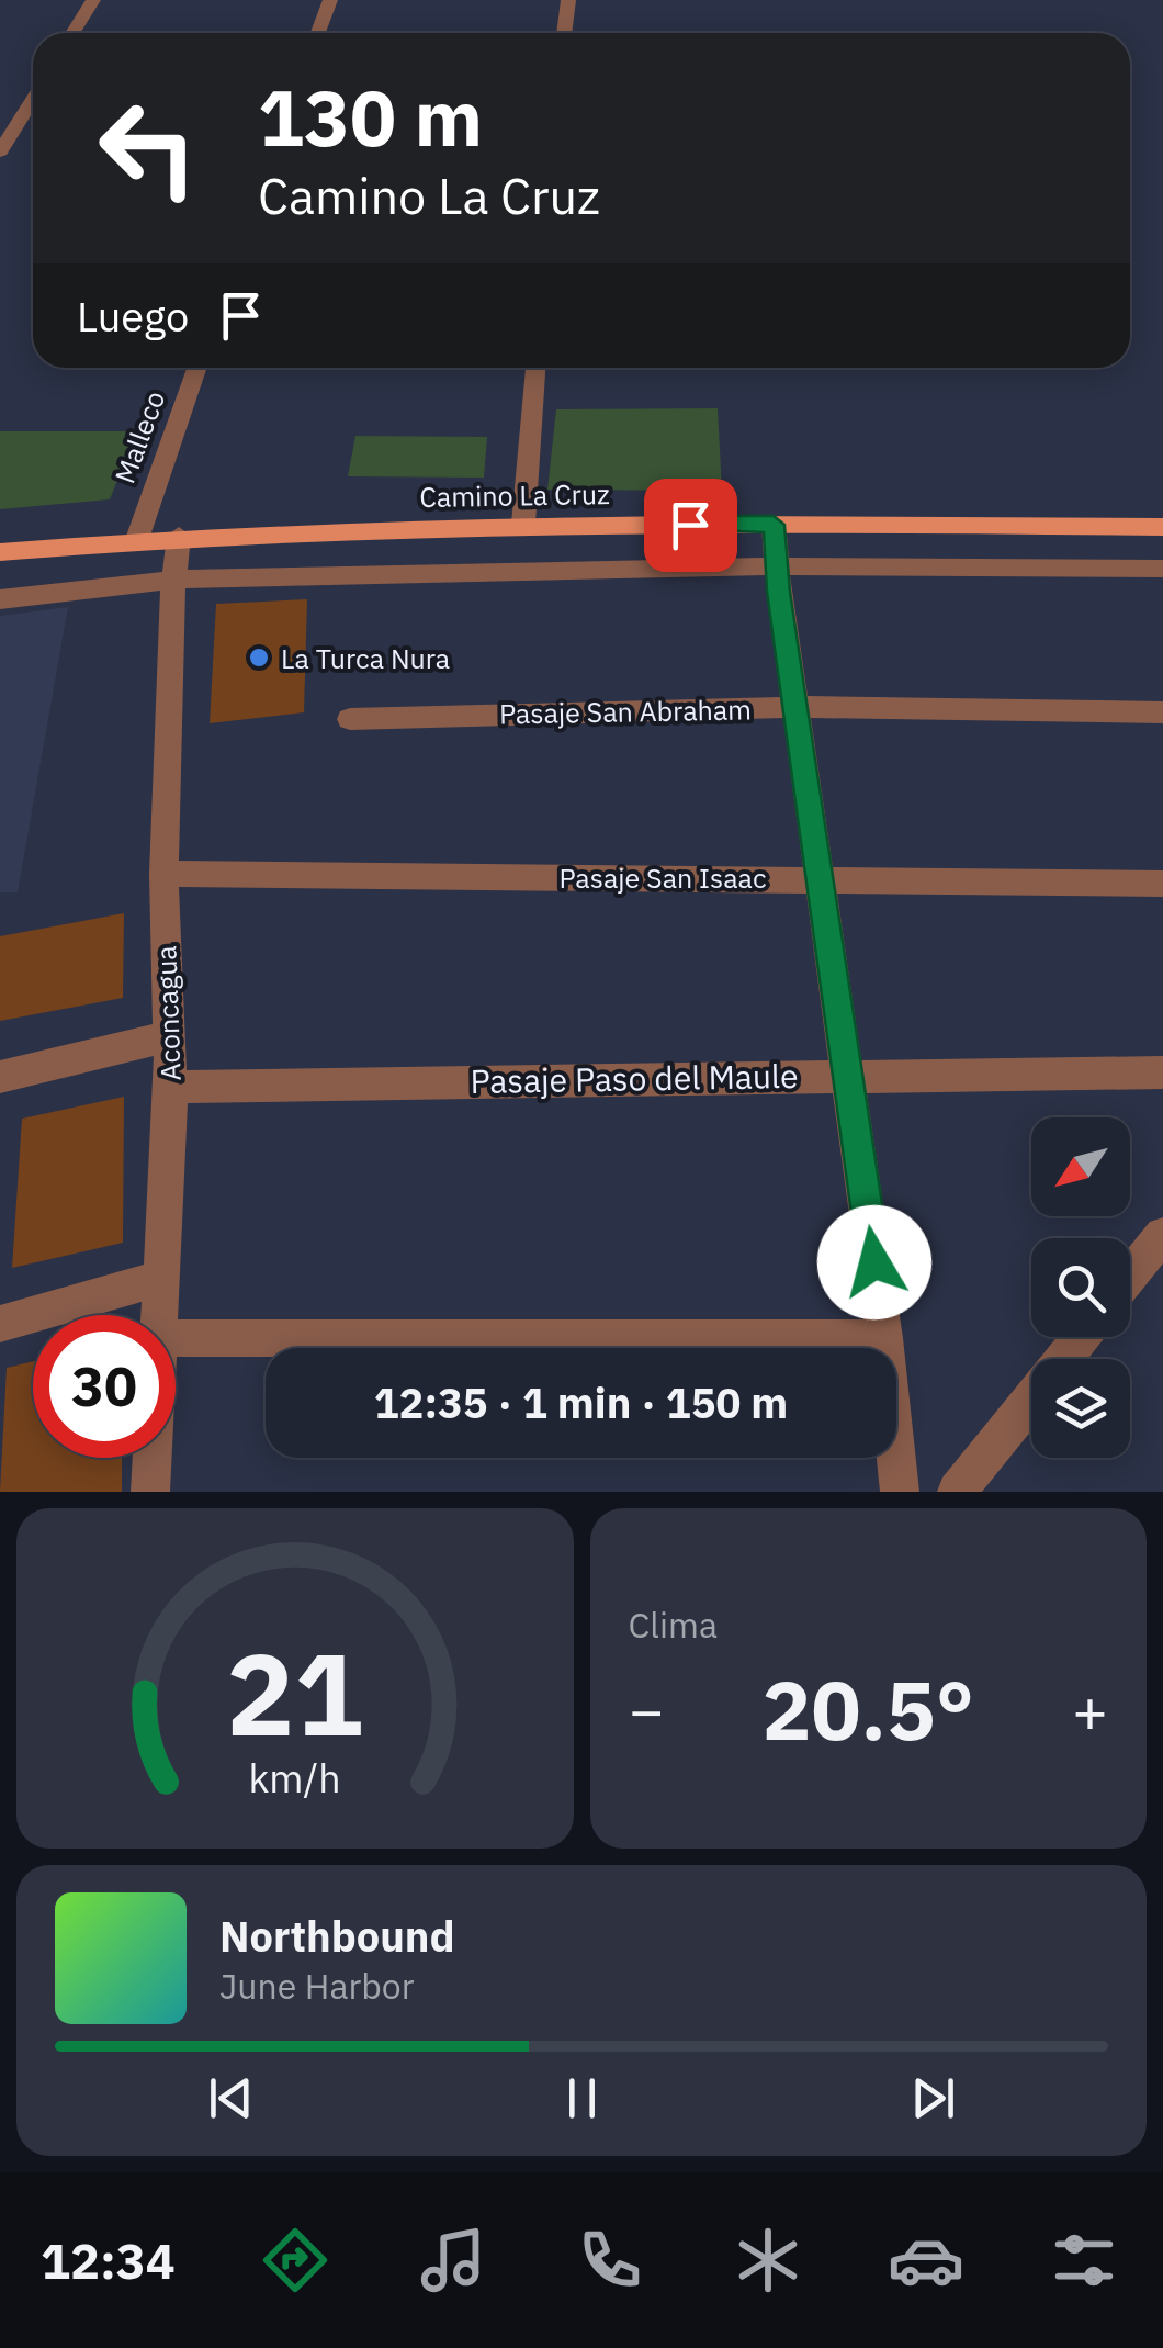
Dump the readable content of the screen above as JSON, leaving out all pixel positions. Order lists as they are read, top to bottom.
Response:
{
  "streets": {
    "main road": ["Camino La Cruz"],
    "street": [
      "Malleco",
      "Pasaje San Abraham",
      "Pasaje San Isaac",
      "Aconcagua",
      "Pasaje Paso del Maule"
    ]
  },
  "crossings": [
    ["Malleco", "Camino La Cruz"],
    ["Camino La Cruz", "Aconcagua"],
    ["Pasaje San Isaac", "Aconcagua"],
    ["Aconcagua", "Pasaje Paso del Maule"]
  ],
  "places": ["La Turca Nura"],
  "north": "bottom left",
  "page": {
    "turn": ["130 m", "Camino La Cruz"],
    "then": "Luego",
    "limit": "30",
    "trip": "12:35 · 1 min · 150 m",
    "tile": "Clima",
    "heat": ["−", "20.5°", "+"],
    "song": ["Northbound", "June Harbor"],
    "tabs": "12:34",
    "gauge": ["21", "km/h"]
  }
}
